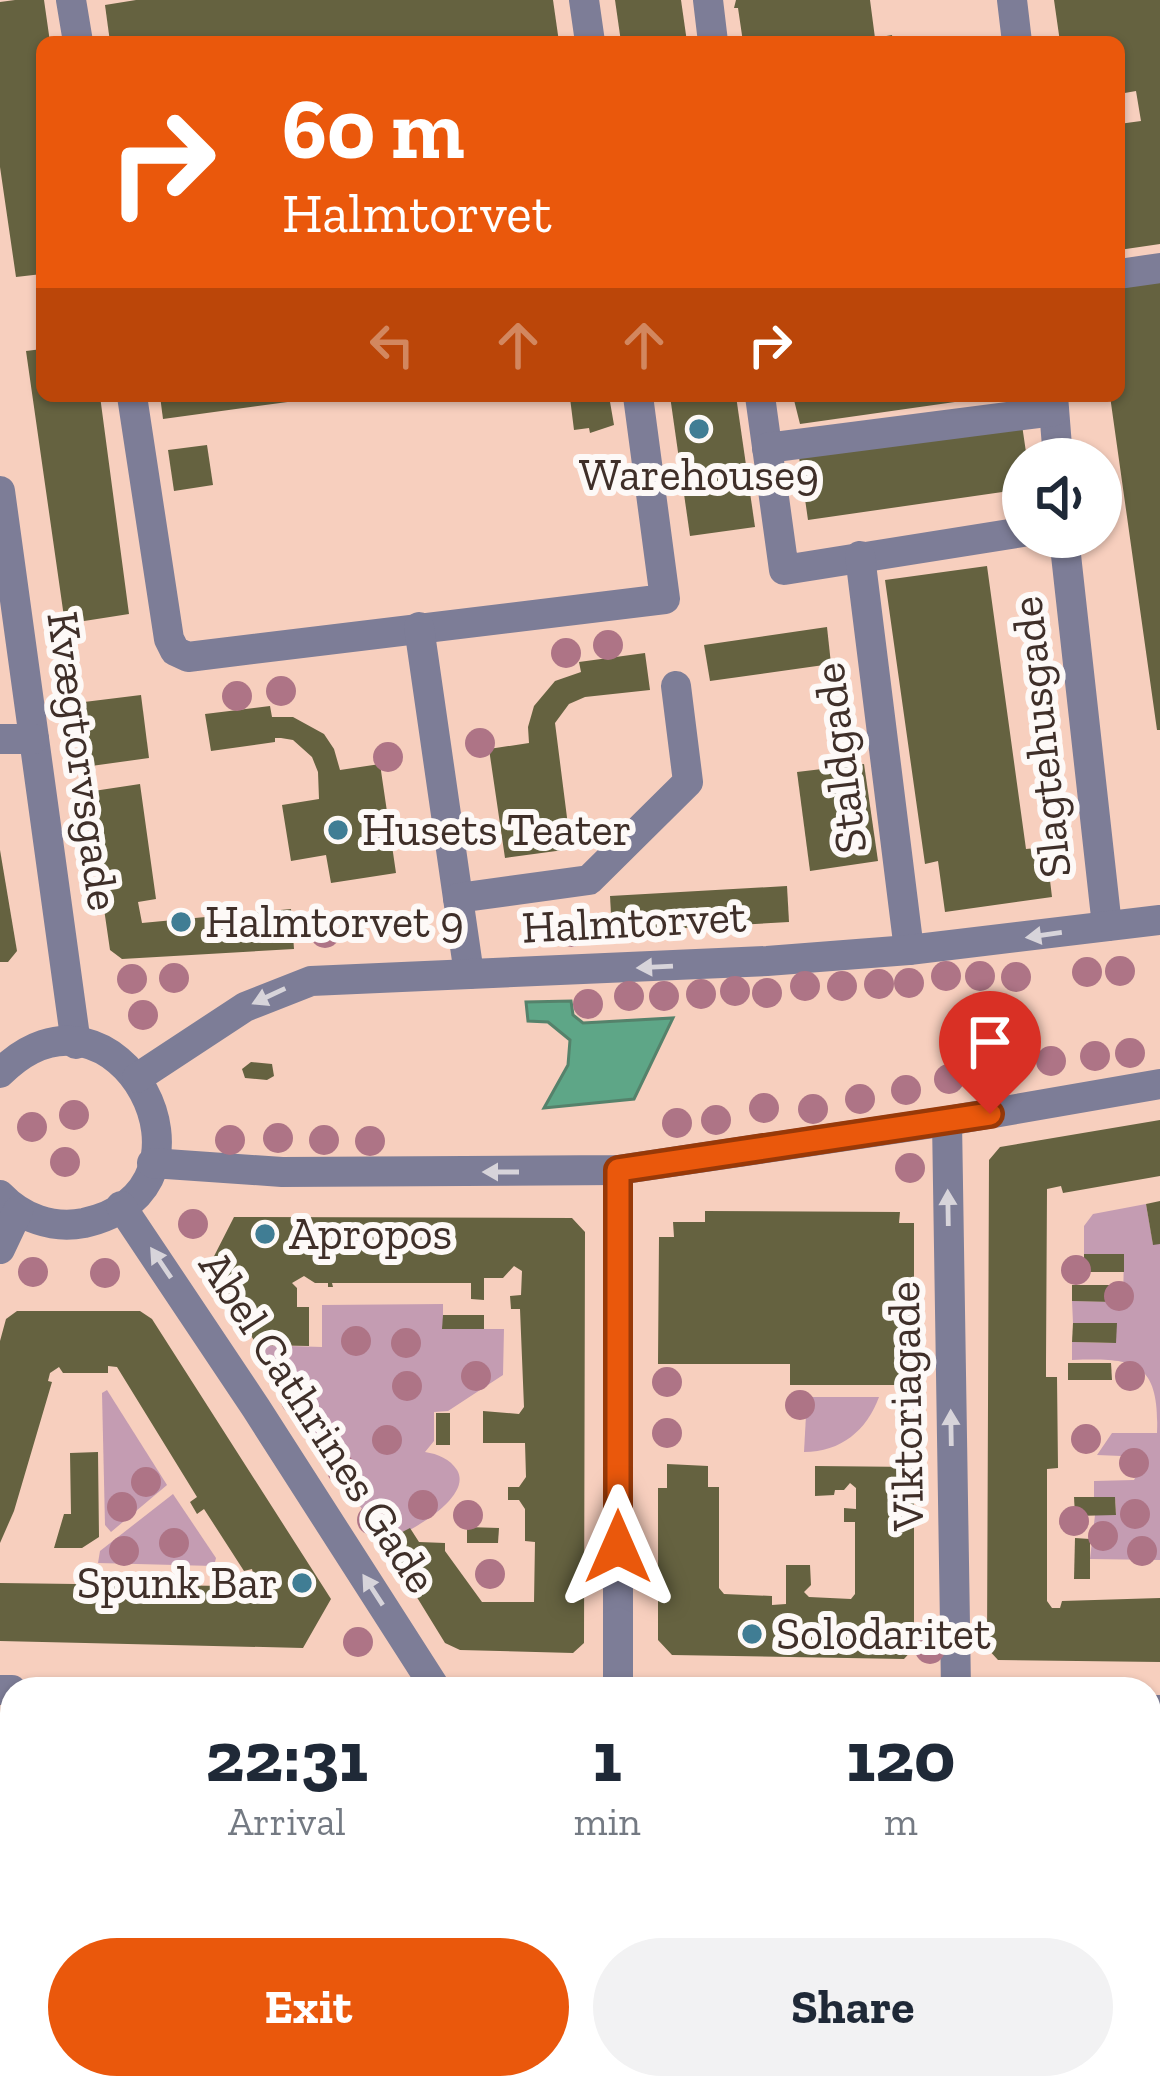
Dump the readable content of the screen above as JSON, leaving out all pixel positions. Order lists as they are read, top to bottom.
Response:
{
  "streets": {
    "street": [
      "Slagtehusgade",
      "Staldgade",
      "Kvægtorvsgade",
      "Halmtorvet",
      "Viktoriagade",
      "Abel Cathrines Gade"
    ]
  },
  "crossings": [
    ["Slagtehusgade", "Halmtorvet"],
    ["Staldgade", "Halmtorvet"]
  ],
  "one_way": ["Viktoriagade", "Abel Cathrines Gade"],
  "places": [
    "Warehouse9",
    "Husets Teater",
    "Halmtorvet 9",
    "Apropos",
    "Spunk Bar",
    "Solodaritet"
  ],
  "page": {
    "turn": ["60 m", "Halmtorvet"],
    "eta": [
      "22:31",
      "Arrival",
      "1",
      "min",
      "120",
      "m"
    ],
    "buttons": ["Exit", "Share"]
  }
}
